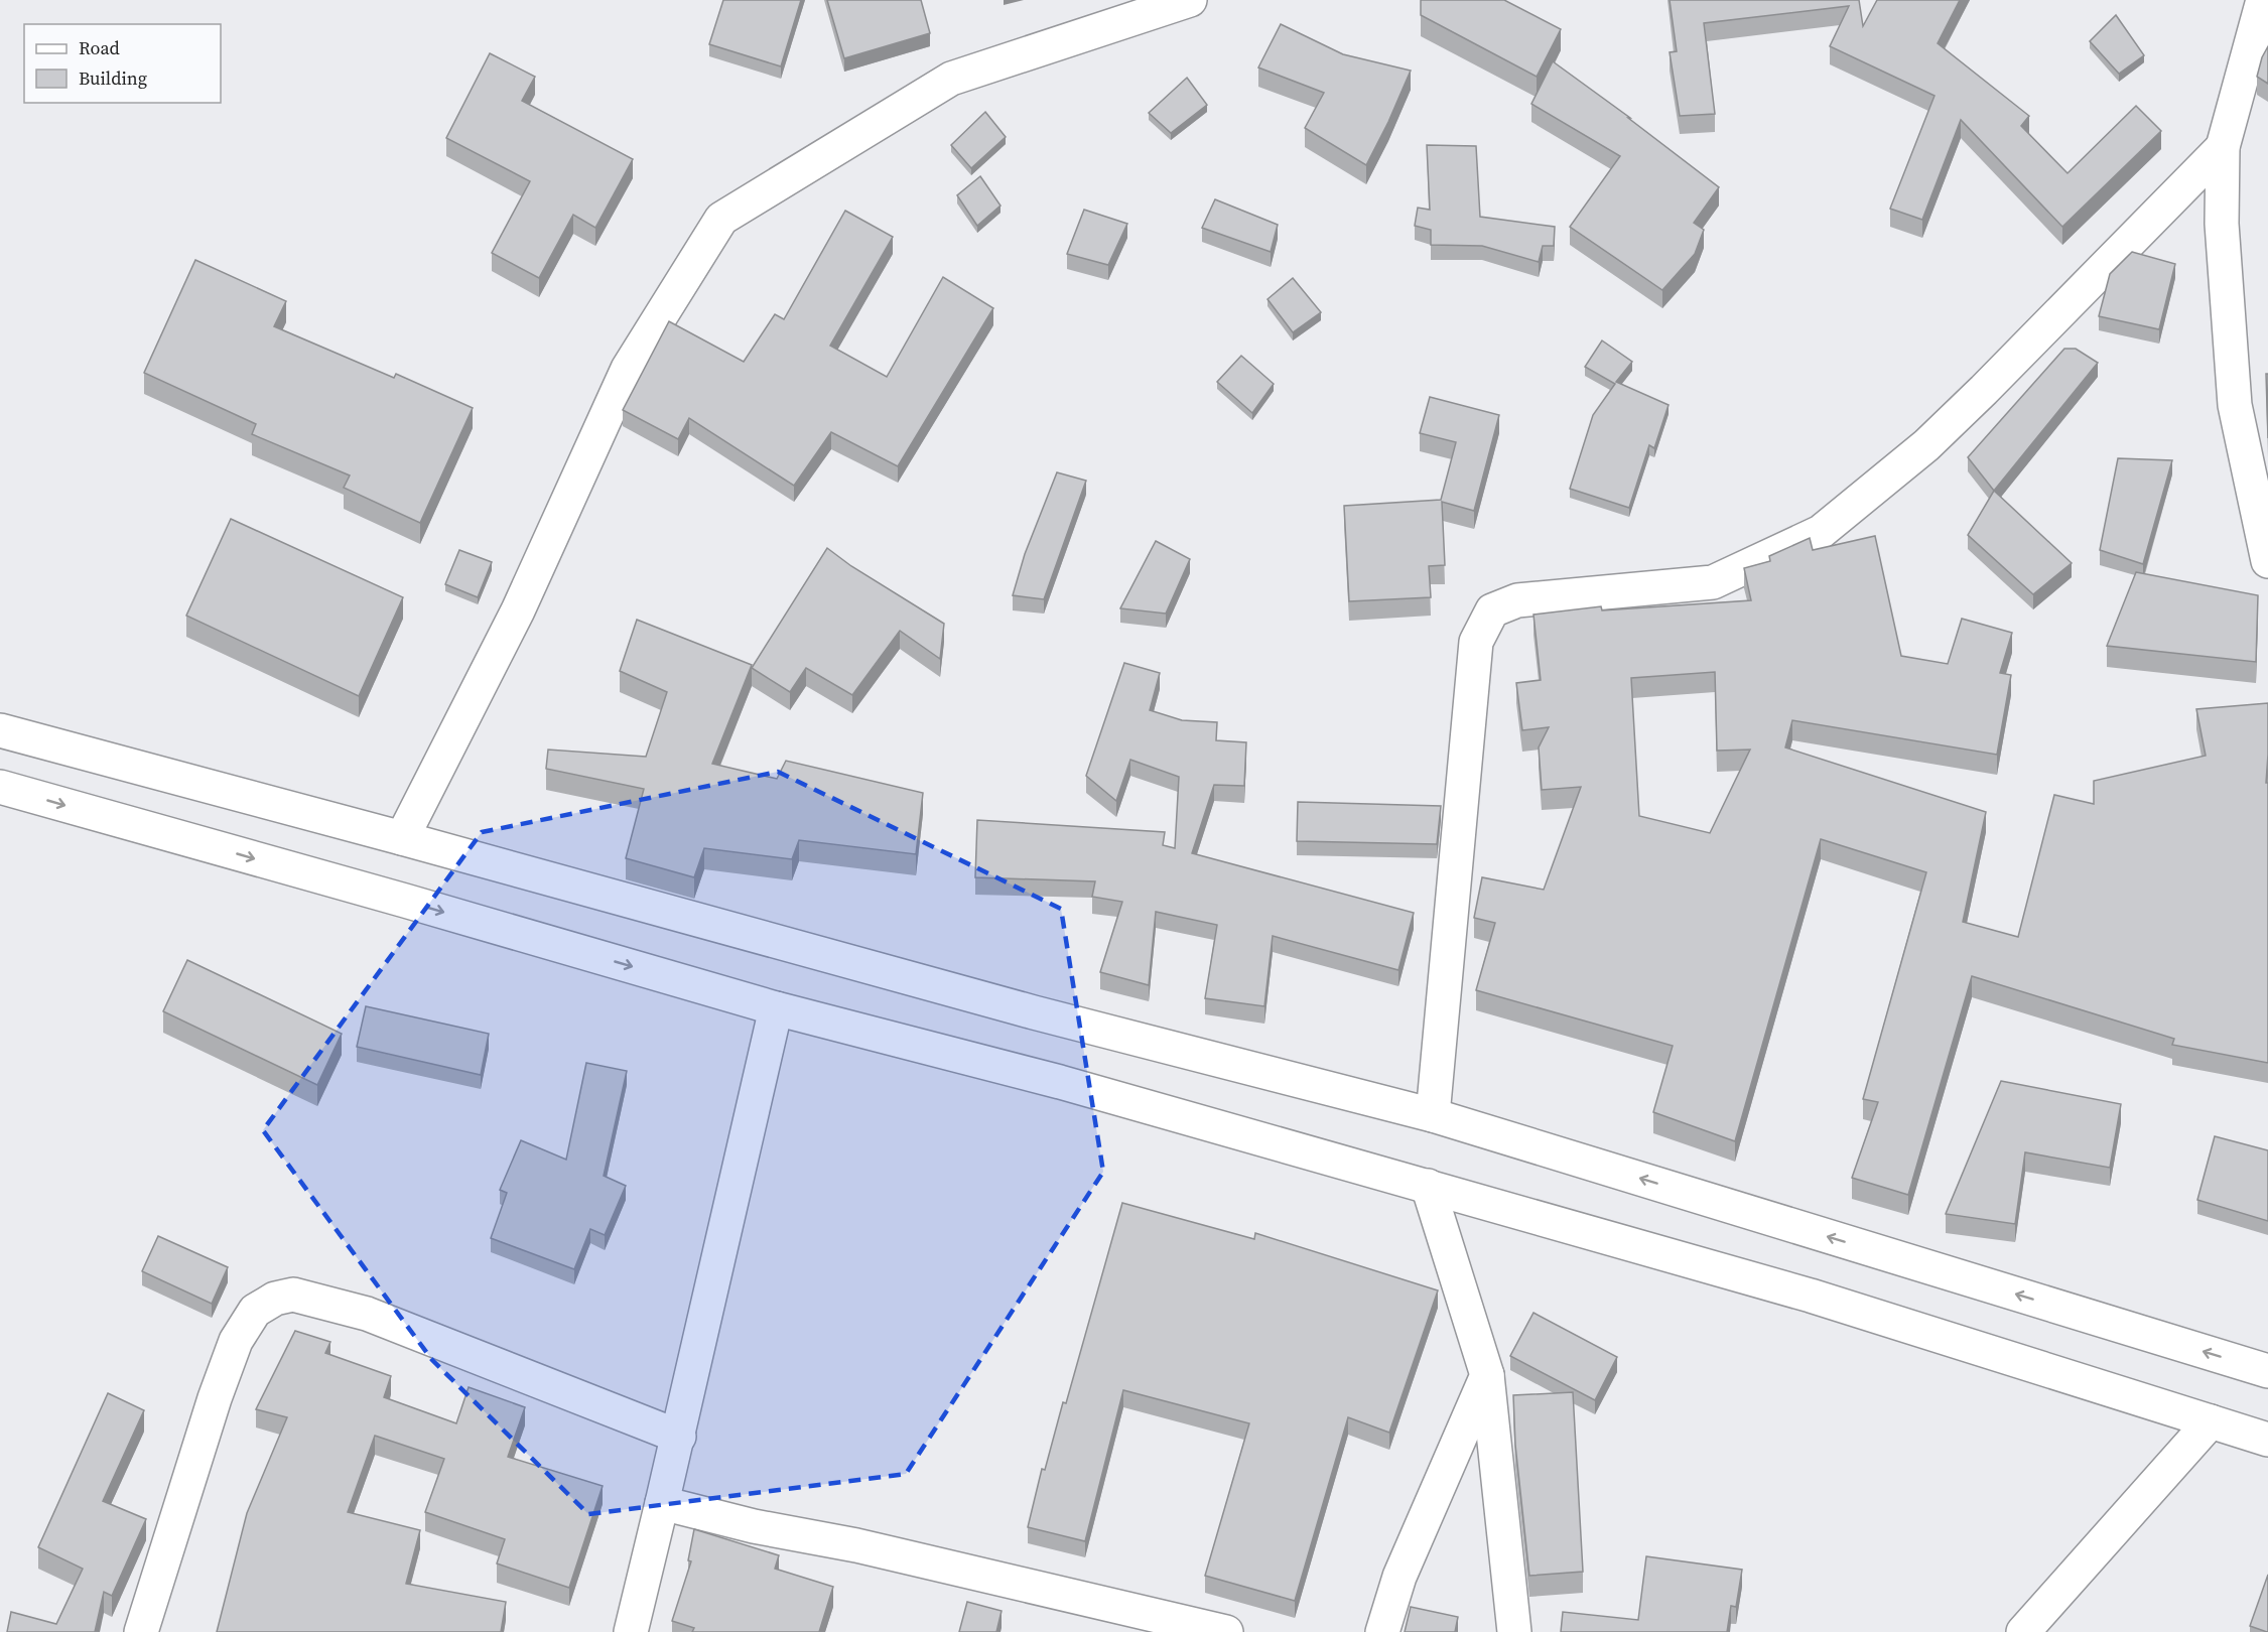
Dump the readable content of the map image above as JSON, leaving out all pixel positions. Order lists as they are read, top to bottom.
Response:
{
  "legend": ["Road", "Building"]
}
